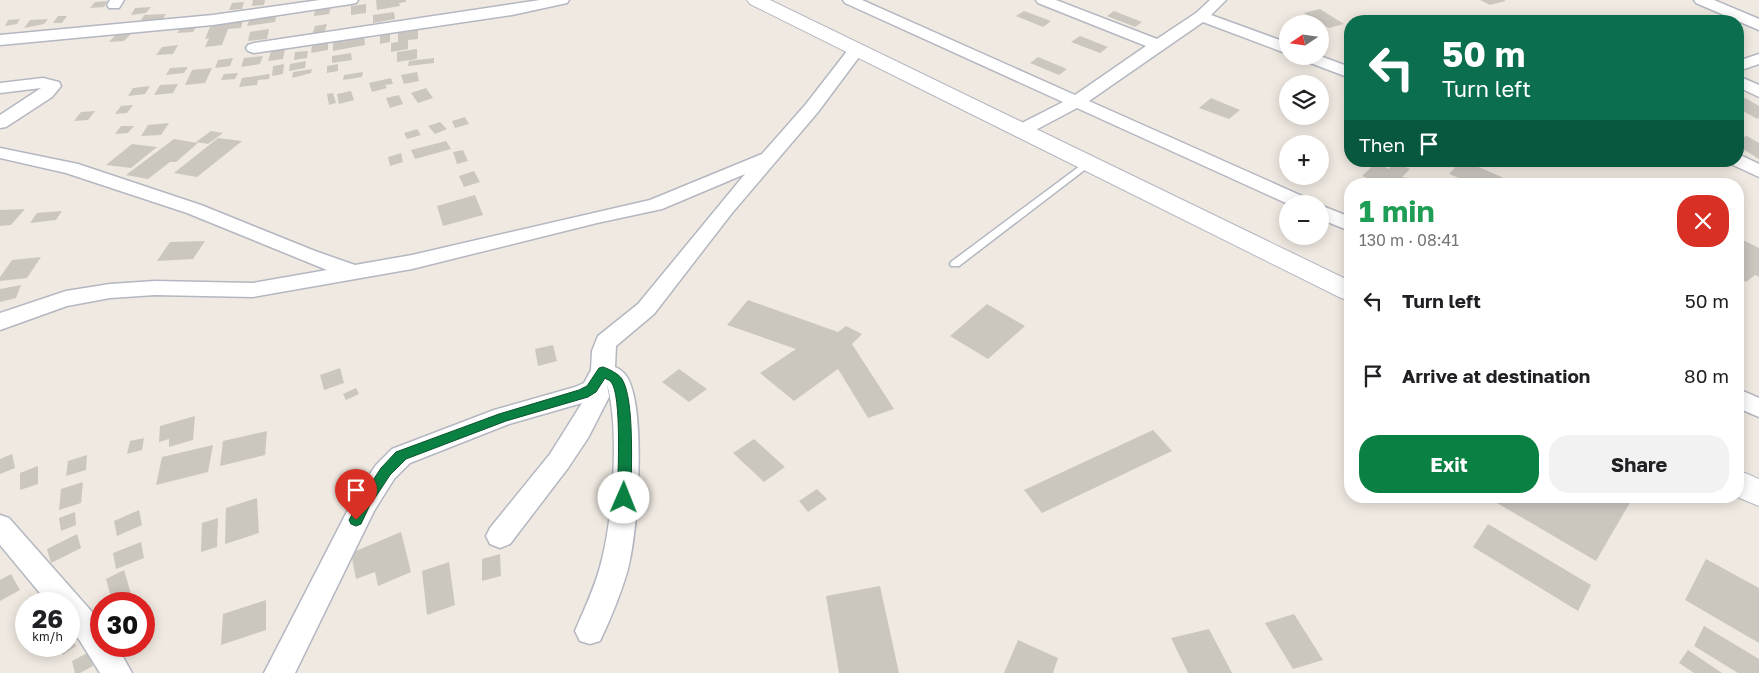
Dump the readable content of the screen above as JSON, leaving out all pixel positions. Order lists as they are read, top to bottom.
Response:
{
  "north": "left",
  "page": {
    "map_buttons": ["+", "−"],
    "turn": ["50 m", "Turn left"],
    "then": "Then",
    "heading": ["1 min", "130 m · 08:41"],
    "list": [
      {
        "name": "Turn left",
        "value": "50 m"
      },
      {
        "name": "Arrive at destination",
        "value": "80 m"
      }
    ],
    "buttons": ["Exit", "Share"],
    "speed": "26 km/h",
    "limit": "30"
  }
}
